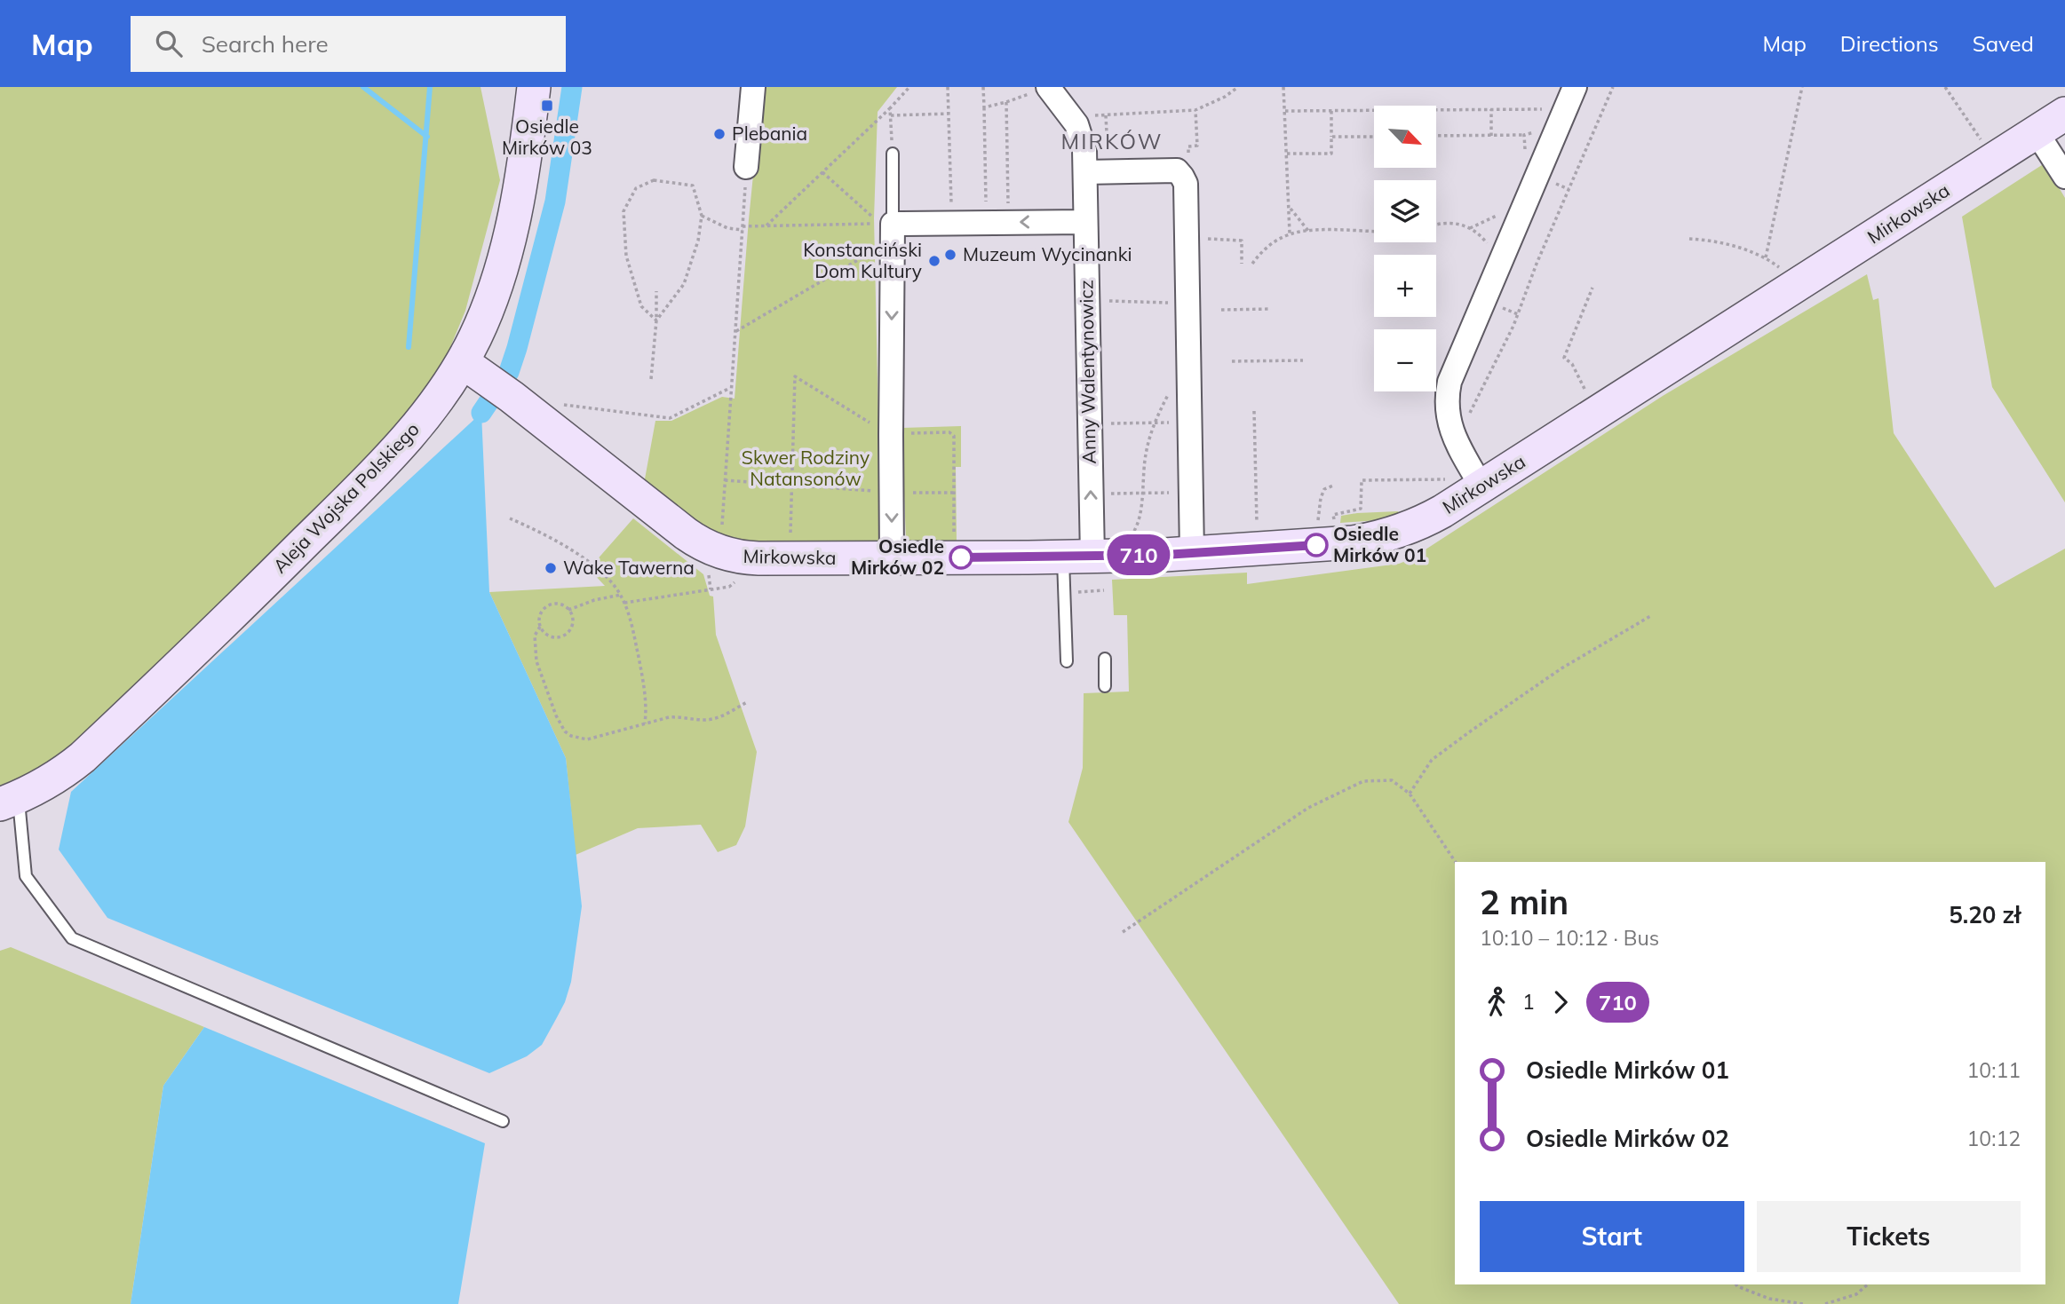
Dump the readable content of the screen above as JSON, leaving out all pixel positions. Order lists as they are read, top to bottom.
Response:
{
  "streets": {
    "street": ["Mirkowska", "Anny Walentynowicz", "Aleja Wojska Polskiego"]
  },
  "crossings": [
    ["Mirkowska", "Anny Walentynowicz"],
    ["Mirkowska", "Aleja Wojska Polskiego"]
  ],
  "districts": ["MIRKÓW"],
  "parks": ["Skwer Rodziny Natansonów"],
  "places": {
    "transit": ["Osiedle Mirków 03"],
    "other": [
      "Plebania",
      "Muzeum Wycinanki",
      "Konstanciński Dom Kultury",
      "Osiedle Mirków 01",
      "Osiedle Mirków 02",
      "Wake Tawerna"
    ]
  },
  "lines": ["bus line 710"],
  "north": "bottom right",
  "page": {
    "header": "Map",
    "search": "Search here",
    "nav": ["Map", "Directions", "Saved"],
    "on_map": "710",
    "map_buttons": ["+", "−"],
    "heading": ["2 min", "10:10 – 10:12 · Bus", "5.20 zł"],
    "legs": ["1", "710"],
    "list": [
      {
        "name": "Osiedle Mirków 01",
        "value": "10:11"
      },
      {
        "name": "Osiedle Mirków 02",
        "value": "10:12"
      }
    ],
    "buttons": ["Start", "Tickets"]
  }
}
